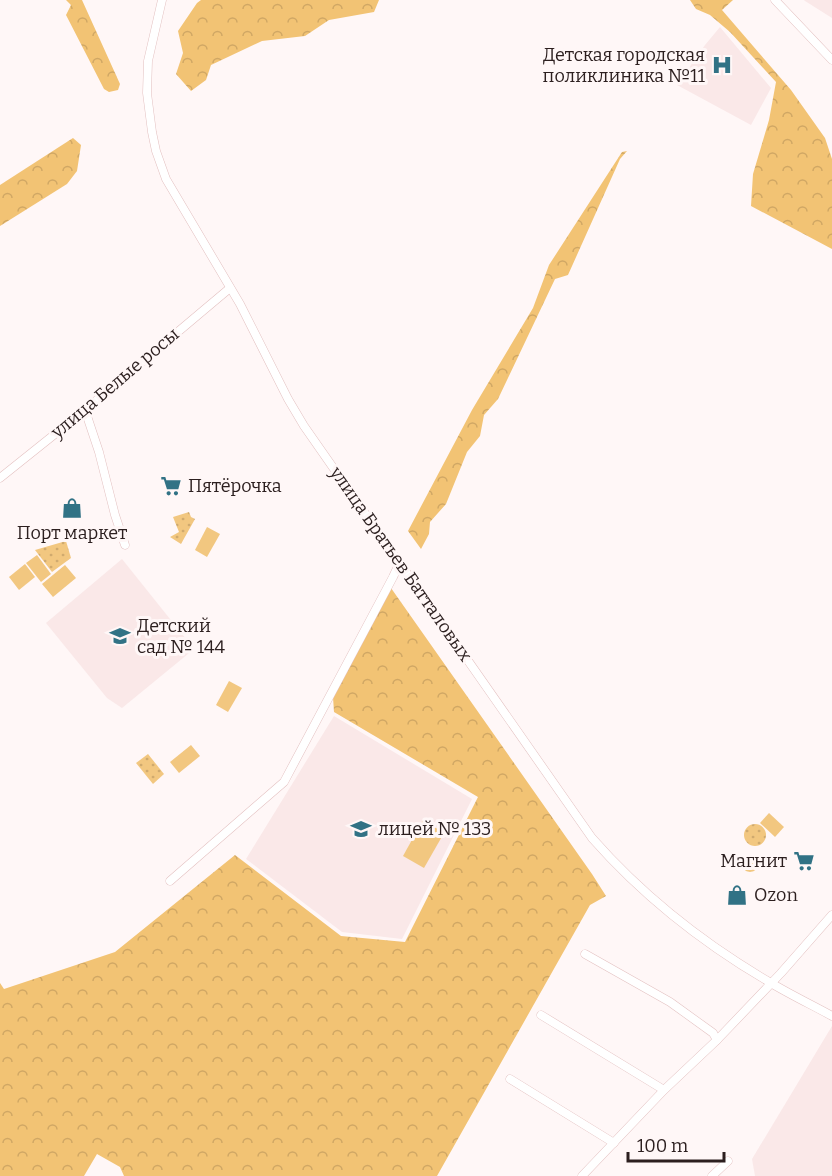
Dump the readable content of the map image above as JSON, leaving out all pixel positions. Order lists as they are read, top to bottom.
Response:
{
  "streets": {
    "street": ["улица Белые росы", "улица Братьев Батталовых"]
  },
  "crossings": [
    ["улица Белые росы", "улица Братьев Батталовых"]
  ],
  "places": {
    "hospital": ["Детская городская поликлиника №11"],
    "supermarket": ["Пятёрочка", "Магнит"],
    "shop": ["Порт маркет", "Ozon"],
    "school or university": ["Детский сад № 144", "лицей № 133"]
  },
  "scale_bar": "100 m"
}
